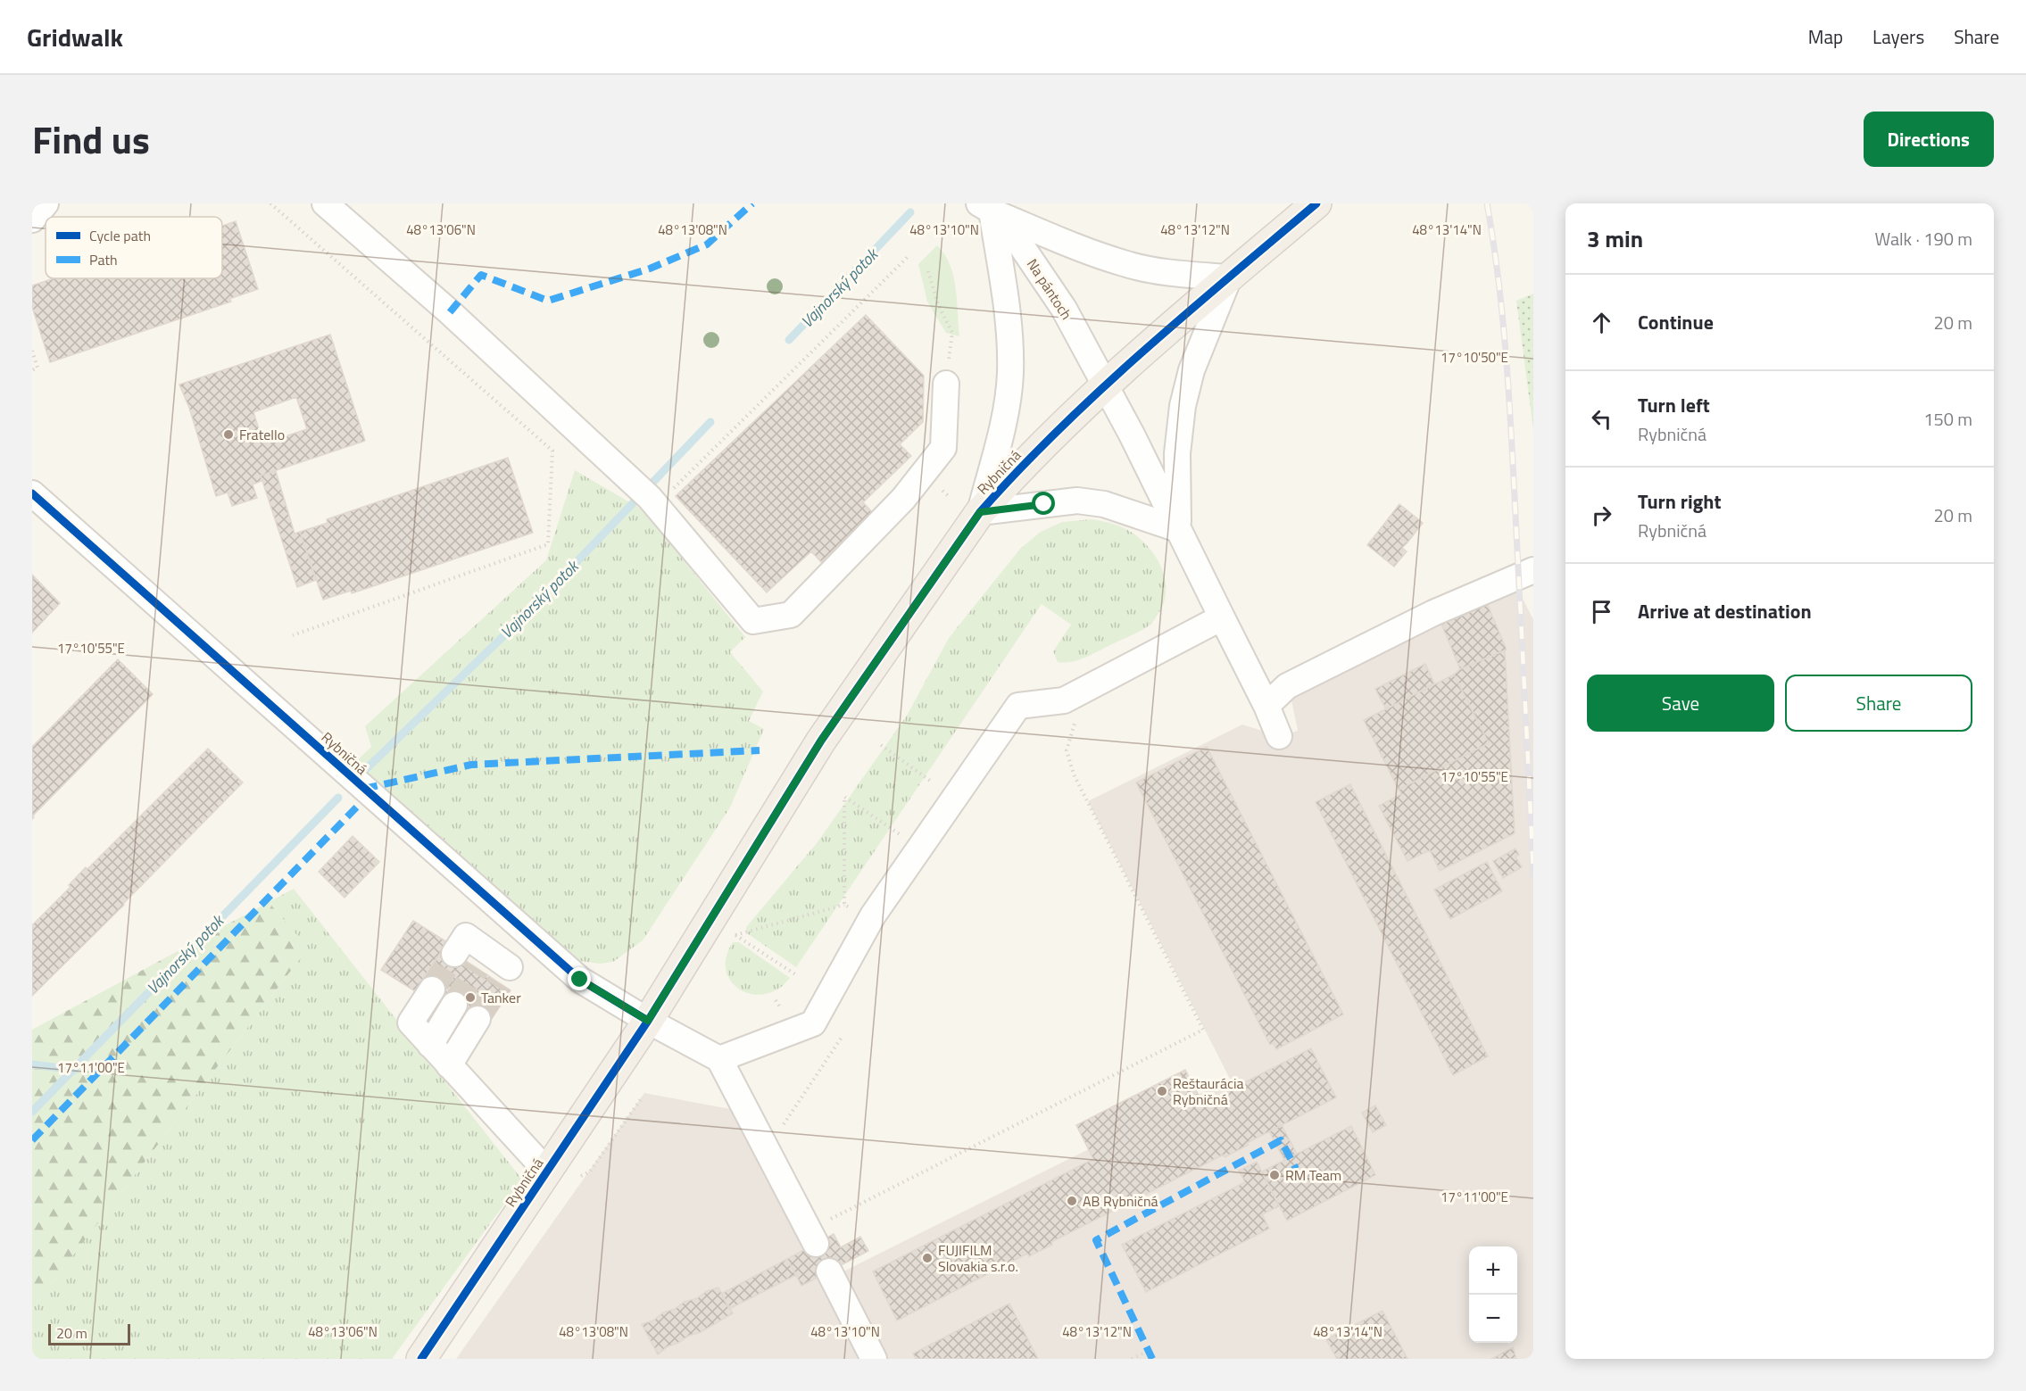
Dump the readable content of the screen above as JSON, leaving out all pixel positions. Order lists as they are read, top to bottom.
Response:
{
  "streets": {
    "main road": ["Rybničná"],
    "street": ["Na pántoch"]
  },
  "crossings": [
    ["Na pántoch", "Rybničná"]
  ],
  "water": ["Vajnorský potok"],
  "places": [
    "Fratello",
    "Tanker",
    "Reštaurácia Rybničná",
    "RM Team",
    "AB Rybničná",
    "FUJIFILM Slovakia s.r.o."
  ],
  "legend": ["Cycle path", "Path"],
  "scale_bar": "20 m",
  "page": {
    "header": "Gridwalk",
    "nav": ["Map", "Layers", "Share"],
    "title": "Find us",
    "buttons": [
      "Directions",
      ["Save", "Share"]
    ],
    "heading": ["3 min", "Walk · 190 m"],
    "list": [
      ["Continue", "20 m"],
      ["Turn left", "Rybničná", "150 m"],
      ["Turn right", "Rybničná", "20 m"],
      "Arrive at destination"
    ],
    "map_buttons": ["+", "−"],
    "scale": "20 m"
  },
  "coordinates": [
    "48°13'06\"N",
    "48°13'08\"N",
    "48°13'10\"N",
    "48°13'12\"N",
    "48°13'14\"N",
    "17°10'50\"E",
    "17°10'55\"E",
    "17°11'00\"E"
  ]
}
